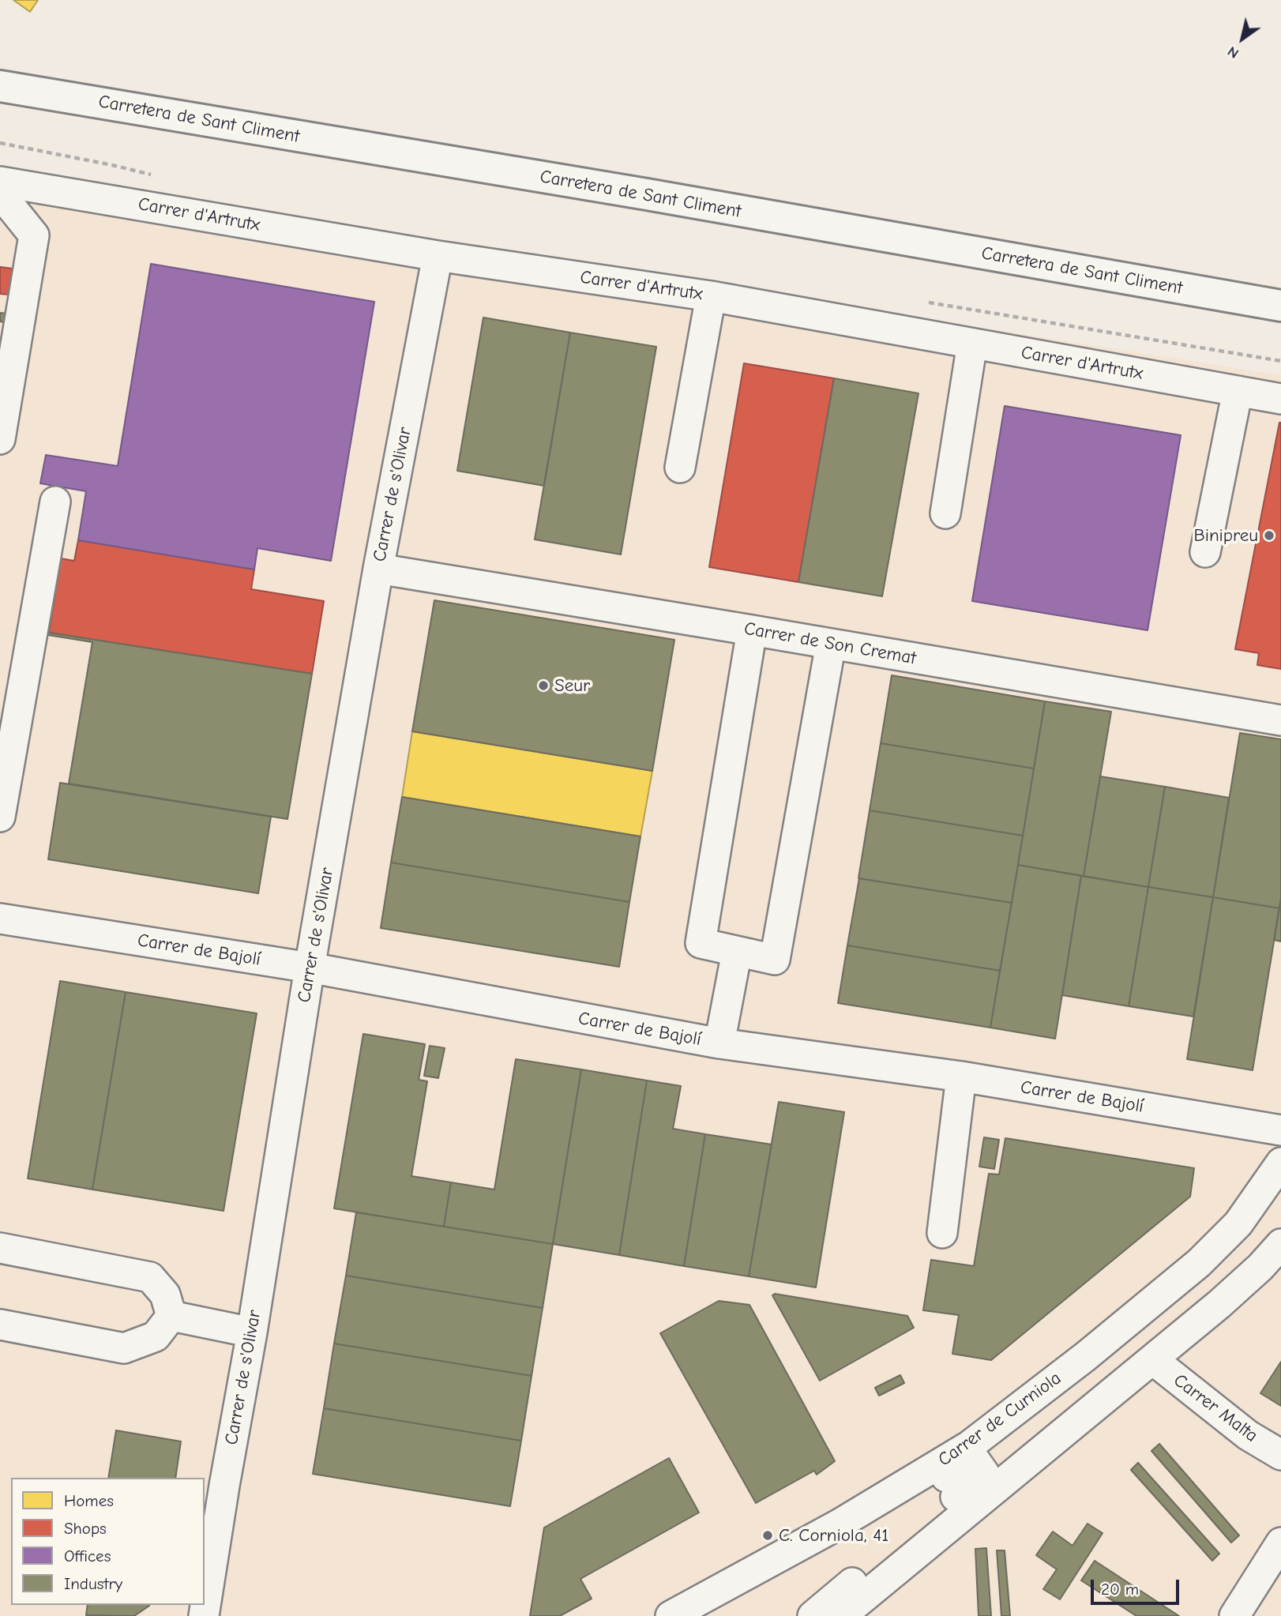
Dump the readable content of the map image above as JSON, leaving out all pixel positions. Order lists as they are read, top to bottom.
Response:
{
  "streets": {
    "main road": ["Carretera de Sant Climent"],
    "street": [
      "Carrer d'Artrutx",
      "Carrer de s'Olivar",
      "Carrer de Son Cremat",
      "Carrer de Bajolí",
      "Carrer Malta",
      "Carrer de Curniola"
    ]
  },
  "crossings": [
    ["Carrer d'Artrutx", "Carrer de s'Olivar"],
    ["Carrer de s'Olivar", "Carrer de Son Cremat"],
    ["Carrer de s'Olivar", "Carrer de Bajolí"]
  ],
  "places": ["Binipreu", "Seur", "C. Corniola, 41"],
  "legend": [
    "Homes",
    "Shops",
    "Offices",
    "Industry"
  ],
  "scale_bar": "20 m",
  "north": "bottom left"
}
